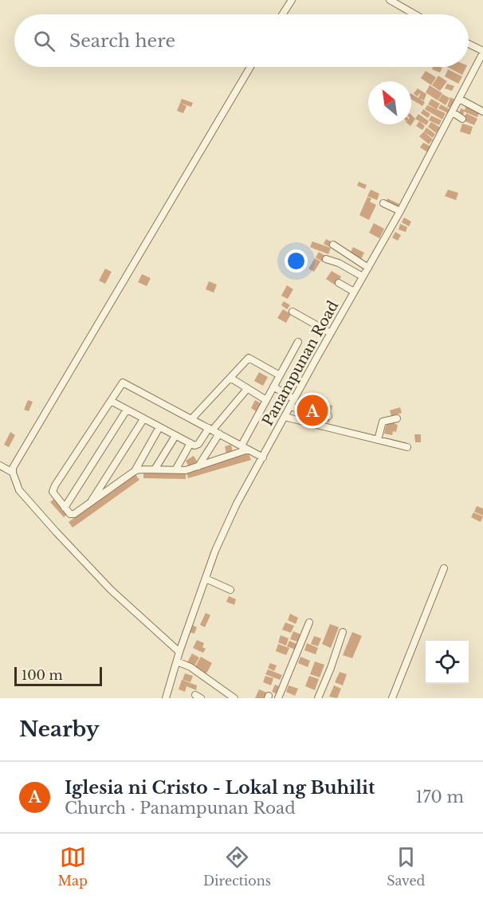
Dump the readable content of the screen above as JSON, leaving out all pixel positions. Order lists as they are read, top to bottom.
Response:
{
  "streets": {
    "street": ["Panampunan Road"]
  },
  "scale_bar": "100 m",
  "north": "top left",
  "page": {
    "search": "Search here",
    "pins": "A",
    "scale": "100 m",
    "heading": "Nearby",
    "list": [
      {
        "mark": "A",
        "name": "Iglesia ni Cristo - Lokal ng Buhilit",
        "note": "Church · Panampunan Road",
        "value": "170 m"
      }
    ],
    "nav": ["Map", "Directions", "Saved"]
  }
}
